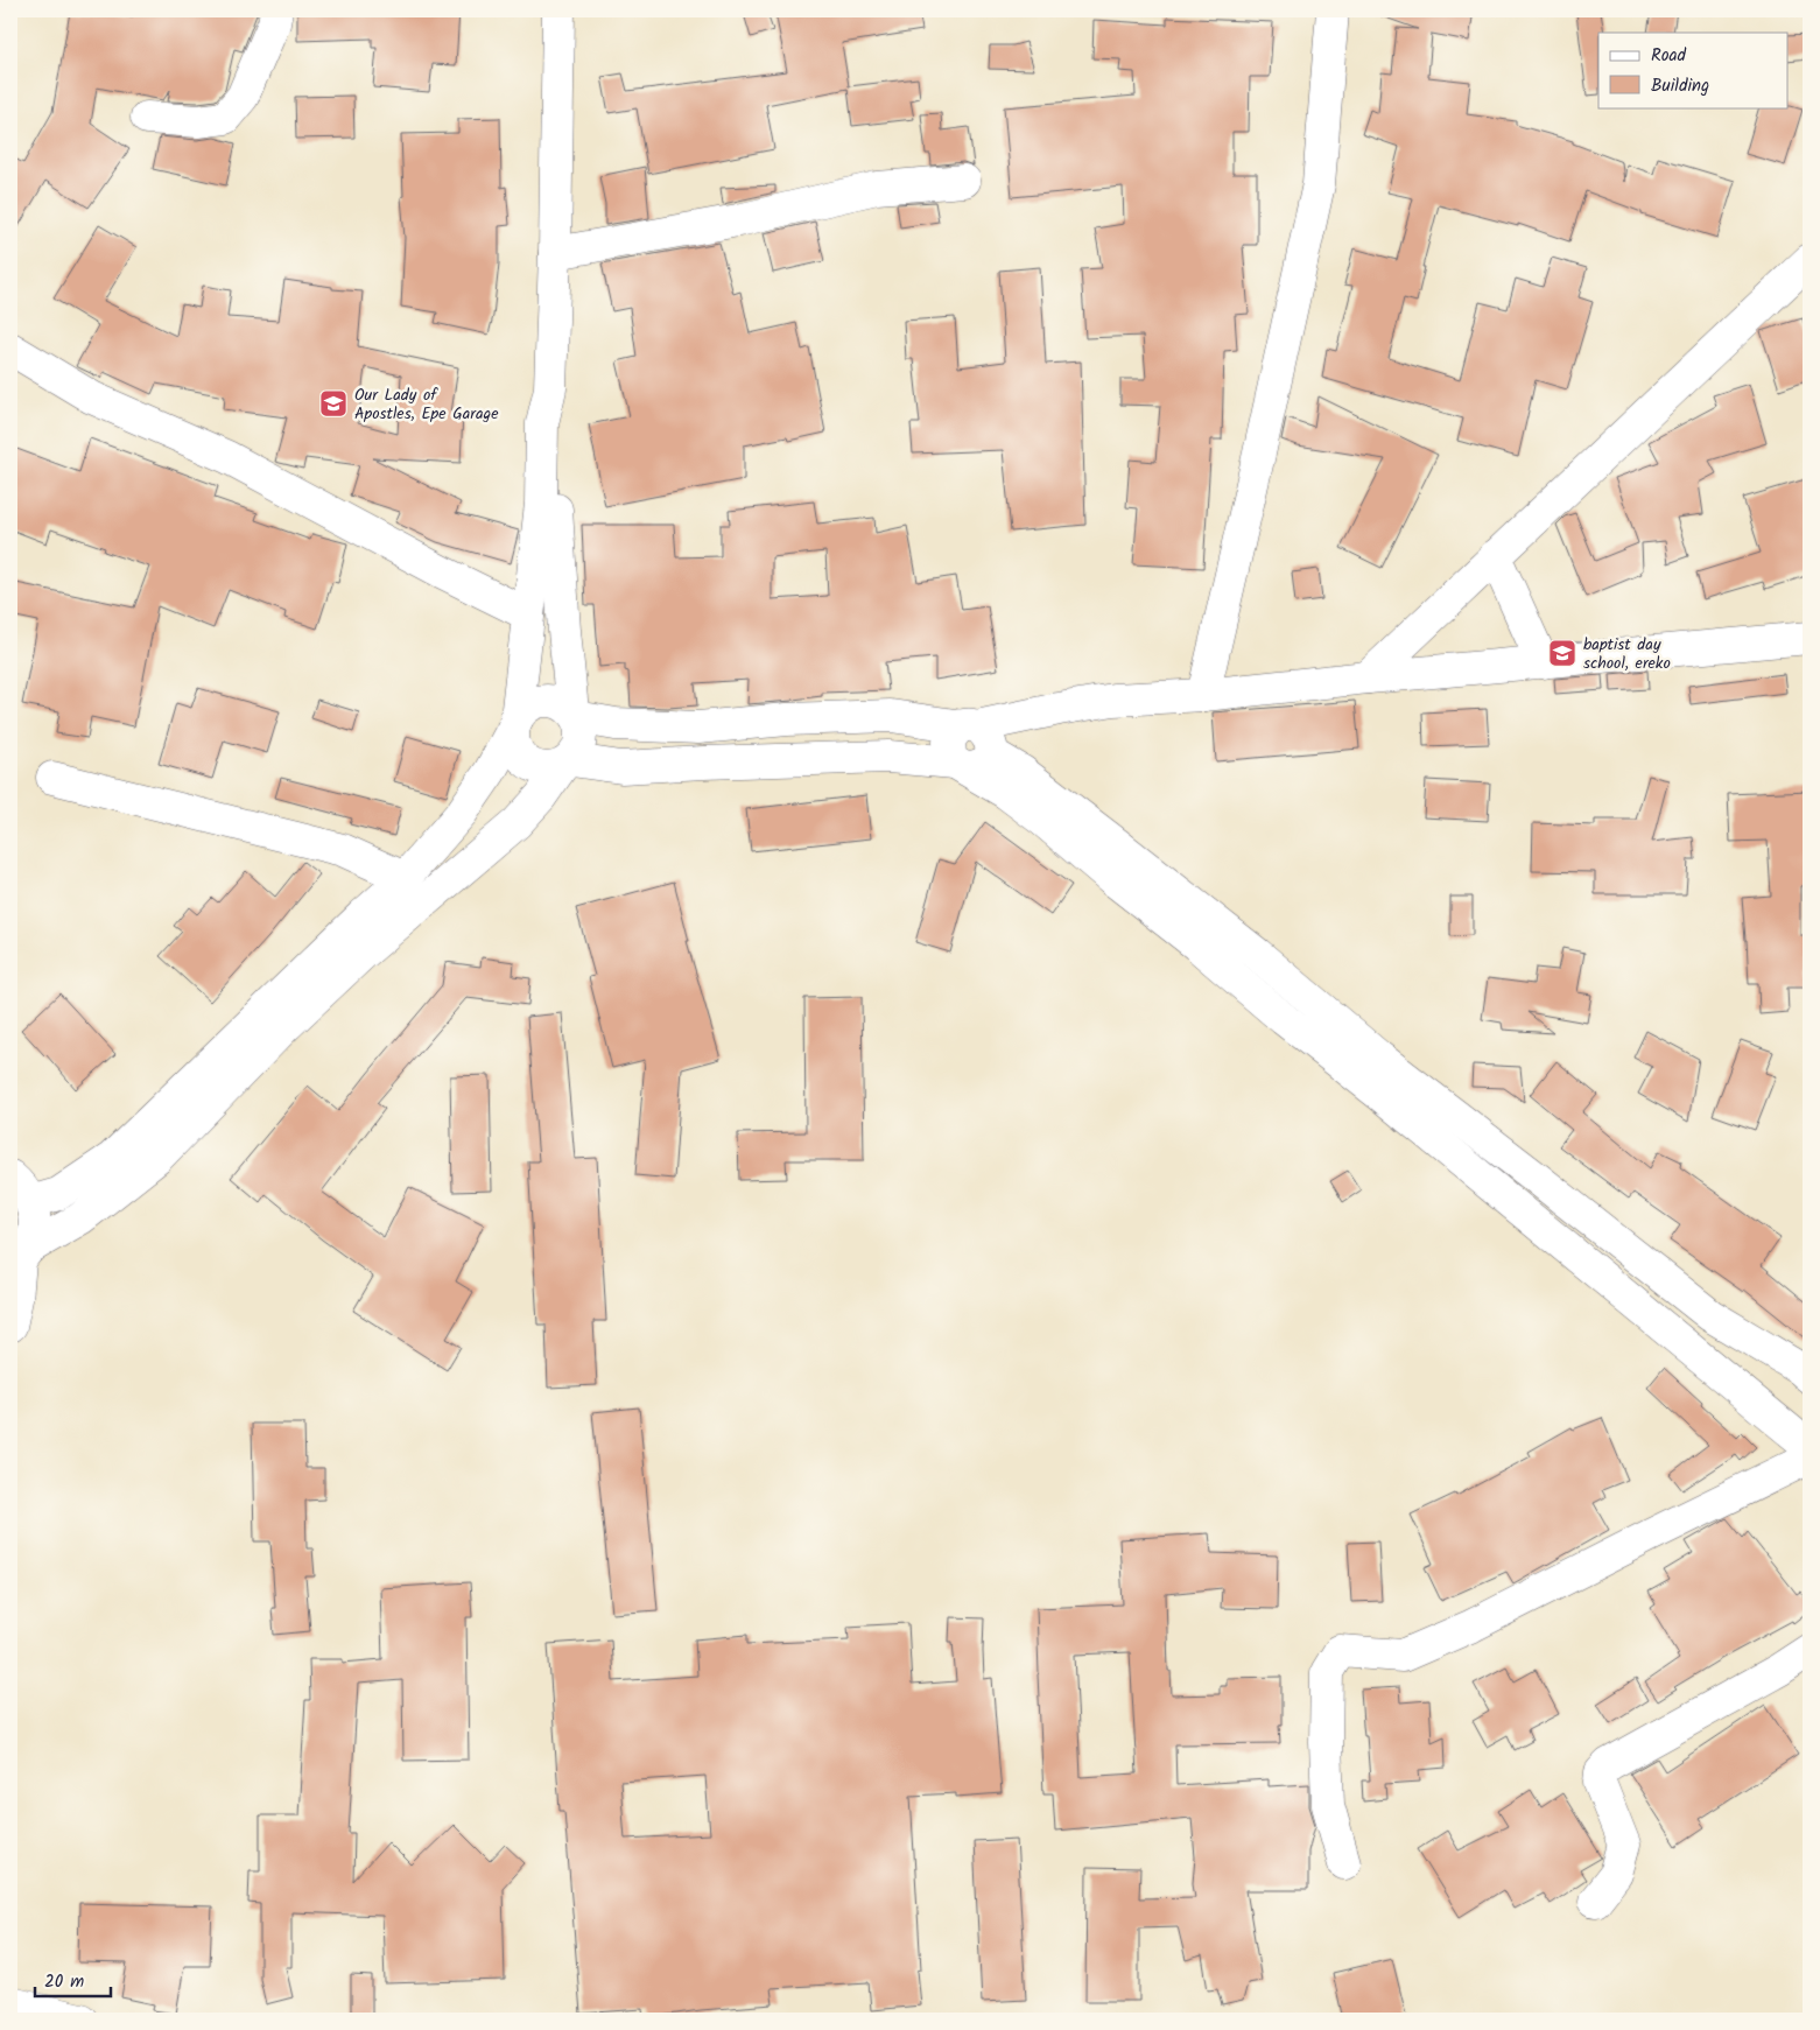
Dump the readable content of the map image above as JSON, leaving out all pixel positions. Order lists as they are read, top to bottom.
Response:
{
  "places": {
    "school or university": ["Our Lady of Apostles, Epe Garage", "baptist day school, ereko"]
  },
  "legend": ["Road", "Building"],
  "scale_bar": "20 m"
}
